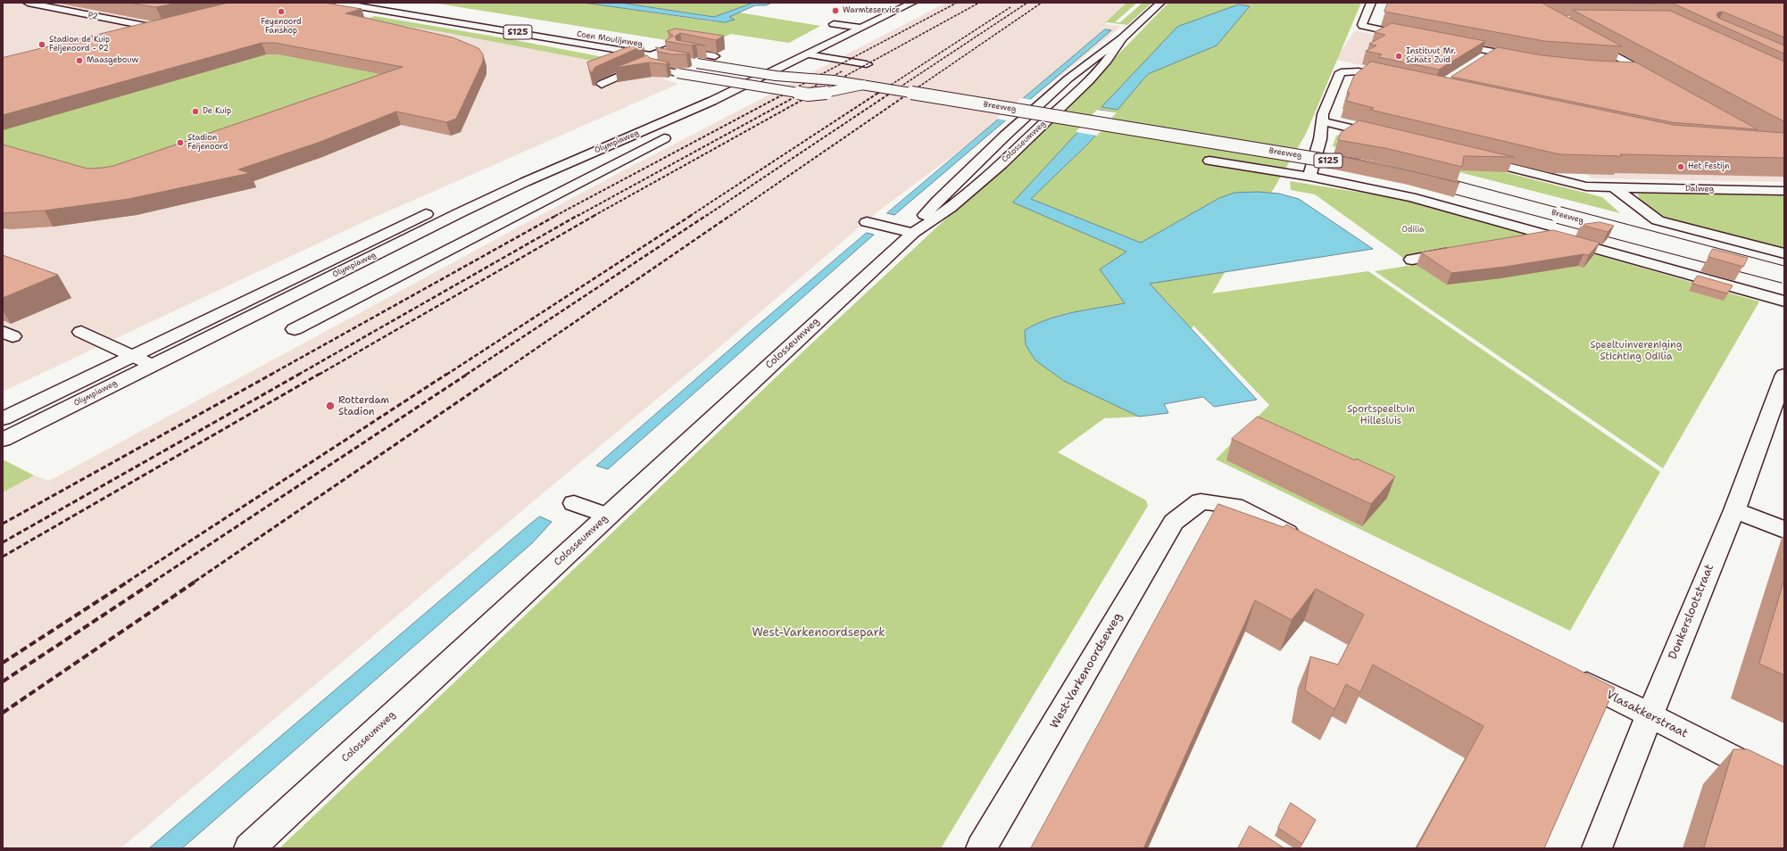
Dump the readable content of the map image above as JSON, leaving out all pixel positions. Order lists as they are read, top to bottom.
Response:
{
  "streets": {
    "main road": [
      "P2",
      "S125",
      "Coen Moulijnweg",
      "Breeweg",
      "Olympiaweg",
      "Colosseumweg",
      "Dalweg",
      "Donkerslootstraat",
      "West-Varkenoordseweg",
      "Vlasakkerstraat"
    ]
  },
  "crossings": [
    ["Coen Moulijnweg", "Breeweg"],
    ["Donkerslootstraat", "Vlasakkerstraat"]
  ],
  "parks": [
    "Odilia",
    "Speeltuinvereniging Stichting Odilia",
    "Sportspeeltuin Hillesluis",
    "West-Varkenoordsepark"
  ],
  "places": [
    "Warmteservice",
    "Feyenoord Fanshop",
    "Stadion de Kuip Feijenoord - P2",
    "Instituut Mr. Schats Zuid",
    "Maasgebouw",
    "De Kuip",
    "Stadion Feijenoord",
    "Het Festijn",
    "Rotterdam Stadion"
  ]
}
